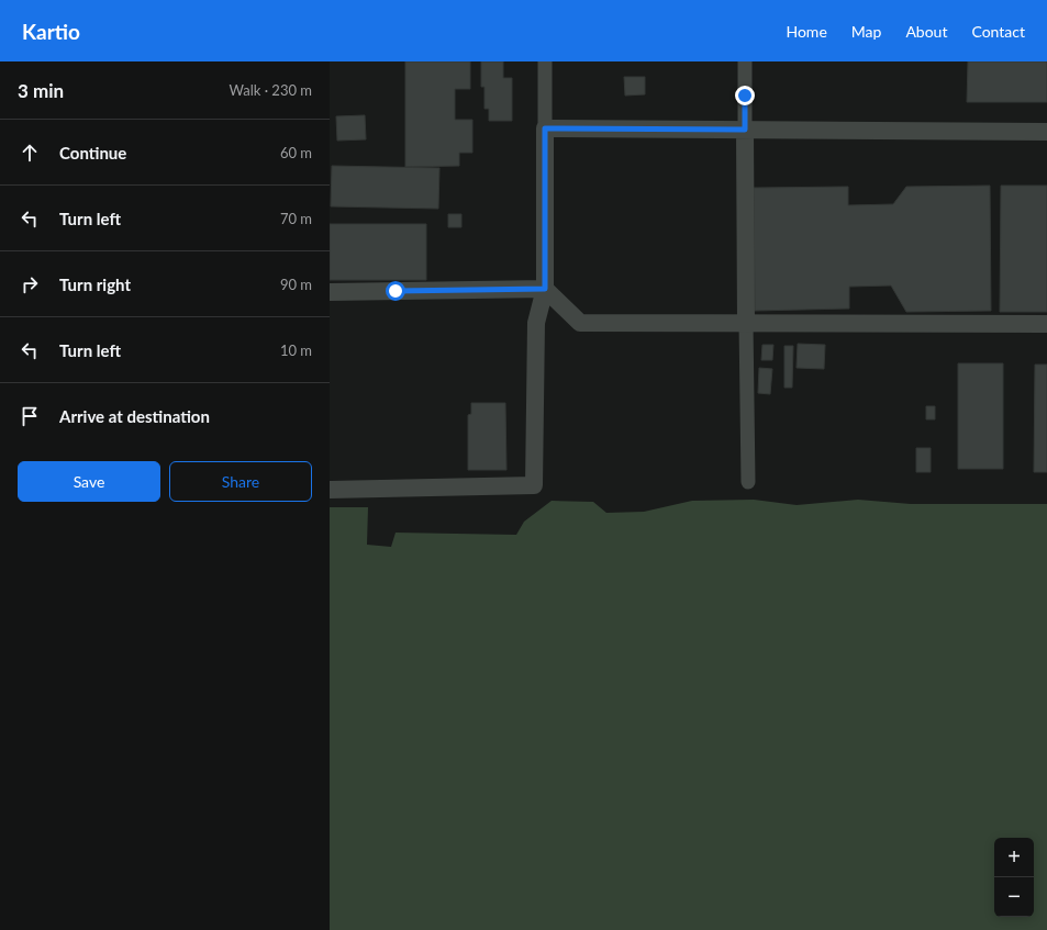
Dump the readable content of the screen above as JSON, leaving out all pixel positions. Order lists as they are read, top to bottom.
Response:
{
  "page": {
    "header": "Kartio",
    "nav": [
      "Home",
      "Map",
      "About",
      "Contact"
    ],
    "heading": ["3 min", "Walk · 230 m"],
    "list": [
      ["Continue", "60 m"],
      ["Turn left", "70 m"],
      ["Turn right", "90 m"],
      ["Turn left", "10 m"],
      "Arrive at destination"
    ],
    "buttons": ["Save", "Share"],
    "map_buttons": ["+", "−"]
  }
}
